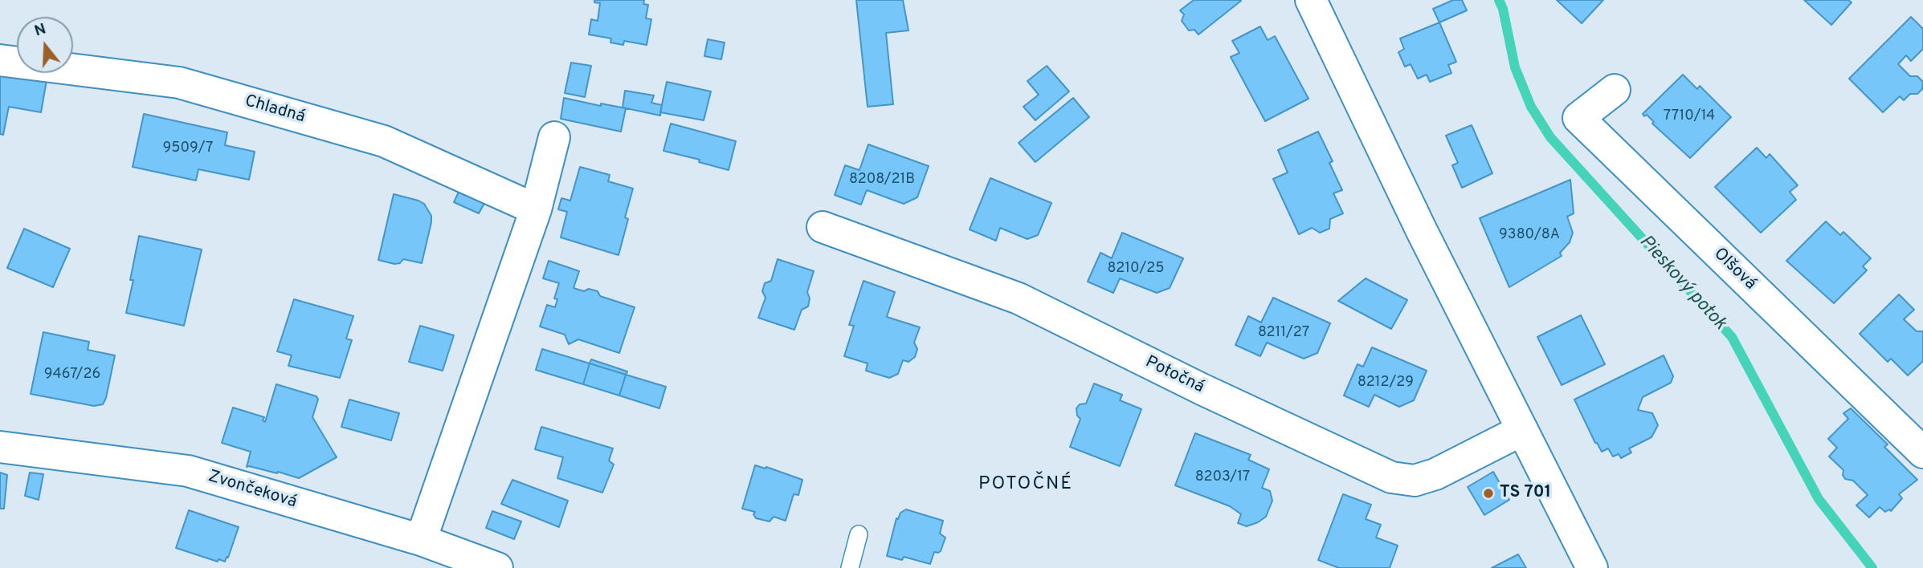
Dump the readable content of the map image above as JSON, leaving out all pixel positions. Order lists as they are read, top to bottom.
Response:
{
  "streets": {
    "street": [
      "Chladná",
      "Olšová",
      "Potočná",
      "Zvončeková"
    ]
  },
  "districts": ["POTOČNÉ"],
  "water": ["Pieskový potok"],
  "places": ["TS 701"],
  "house_numbers": [
    "7710/14",
    "9509/7",
    "8208/21B",
    "9380/8A",
    "8210/25",
    "8211/27",
    "9467/26",
    "8212/29",
    "8203/17"
  ],
  "north": "top"
}
